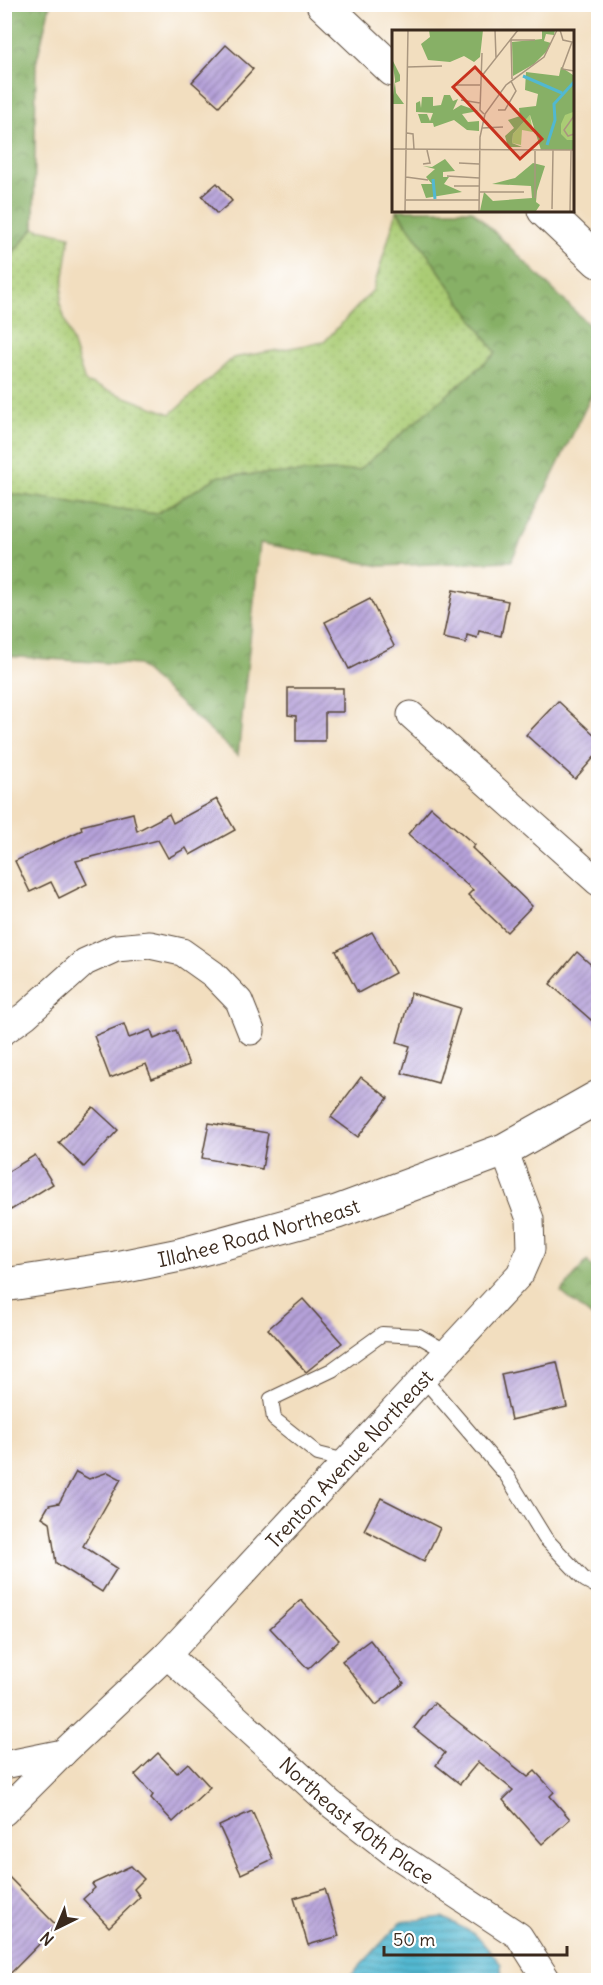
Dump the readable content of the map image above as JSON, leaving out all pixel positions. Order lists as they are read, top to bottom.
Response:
{
  "streets": {
    "main road": ["Illahee Road Northeast"],
    "street": ["Trenton Avenue Northeast", "Northeast 40th Place"]
  },
  "crossings": [
    ["Illahee Road Northeast", "Trenton Avenue Northeast"],
    ["Trenton Avenue Northeast", "Northeast 40th Place"]
  ],
  "scale_bar": "50 m",
  "north": "bottom left"
}
